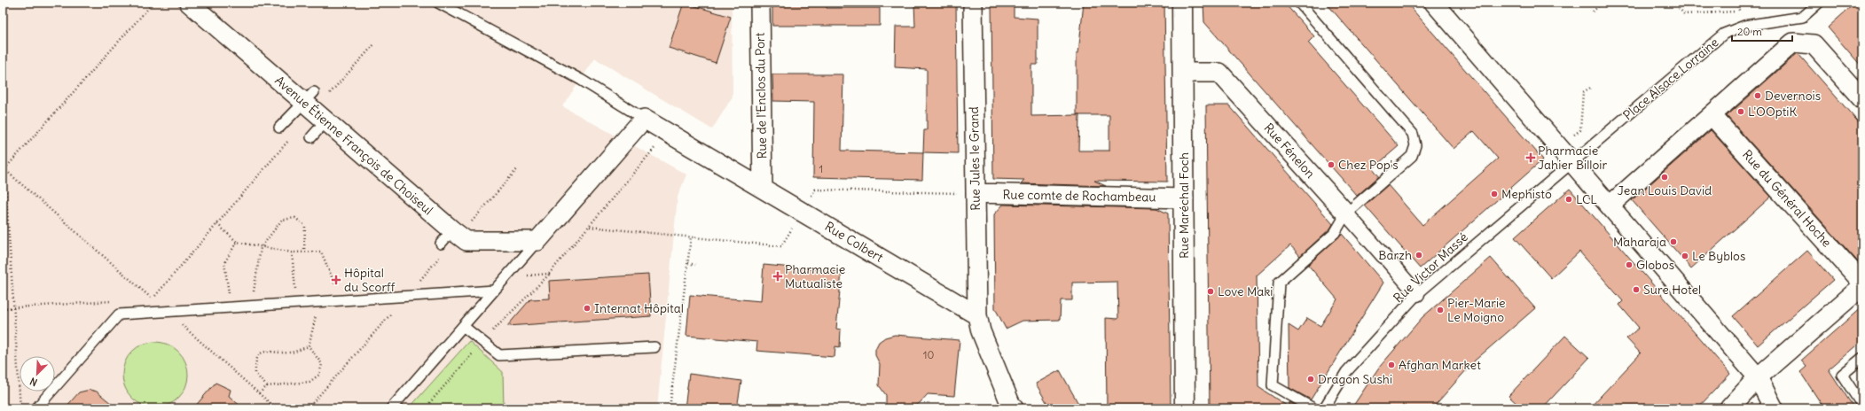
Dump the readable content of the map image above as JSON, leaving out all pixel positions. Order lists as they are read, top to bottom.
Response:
{
  "streets": {
    "street": [
      "Rue de l'Enclos du Port",
      "Avenue Étienne François de Choiseul",
      "Rue Fénelon",
      "Rue Jules le Grand",
      "Rue comte de Rochambeau",
      "Rue du Général Hoche",
      "Rue Maréchal Foch",
      "Rue Colbert"
    ],
    "lane": ["Place Alsace Lorraine", "Rue Victor Massé"]
  },
  "crossings": [
    ["Place Alsace Lorraine", "Rue Victor Massé"],
    ["Rue de l'Enclos du Port", "Rue Colbert"],
    ["Rue Fénelon", "Rue Maréchal Foch"],
    ["Rue Fénelon", "Rue Victor Massé"],
    ["Rue Jules le Grand", "Rue comte de Rochambeau"],
    ["Rue Jules le Grand", "Rue Colbert"],
    ["Rue comte de Rochambeau", "Rue Maréchal Foch"]
  ],
  "places": {
    "other": [
      "Devernois",
      "L'OOptiK",
      "Chez Pop's",
      "Jean Louis David",
      "Mephisto",
      "LCL",
      "Maharaja",
      "Barzh",
      "Le Byblos",
      "Globos",
      "Sure Hotel",
      "Love Maki",
      "Internat Hôpital",
      "Pier-Marie Le Moigno",
      "Afghan Market",
      "Dragon Sushi"
    ],
    "health": ["Pharmacie Jahier Billoir", "Pharmacie Mutualiste", "Hôpital du Scorff"]
  },
  "house_numbers": ["1", "10"],
  "scale_bar": "20 m",
  "north": "bottom left"
}
